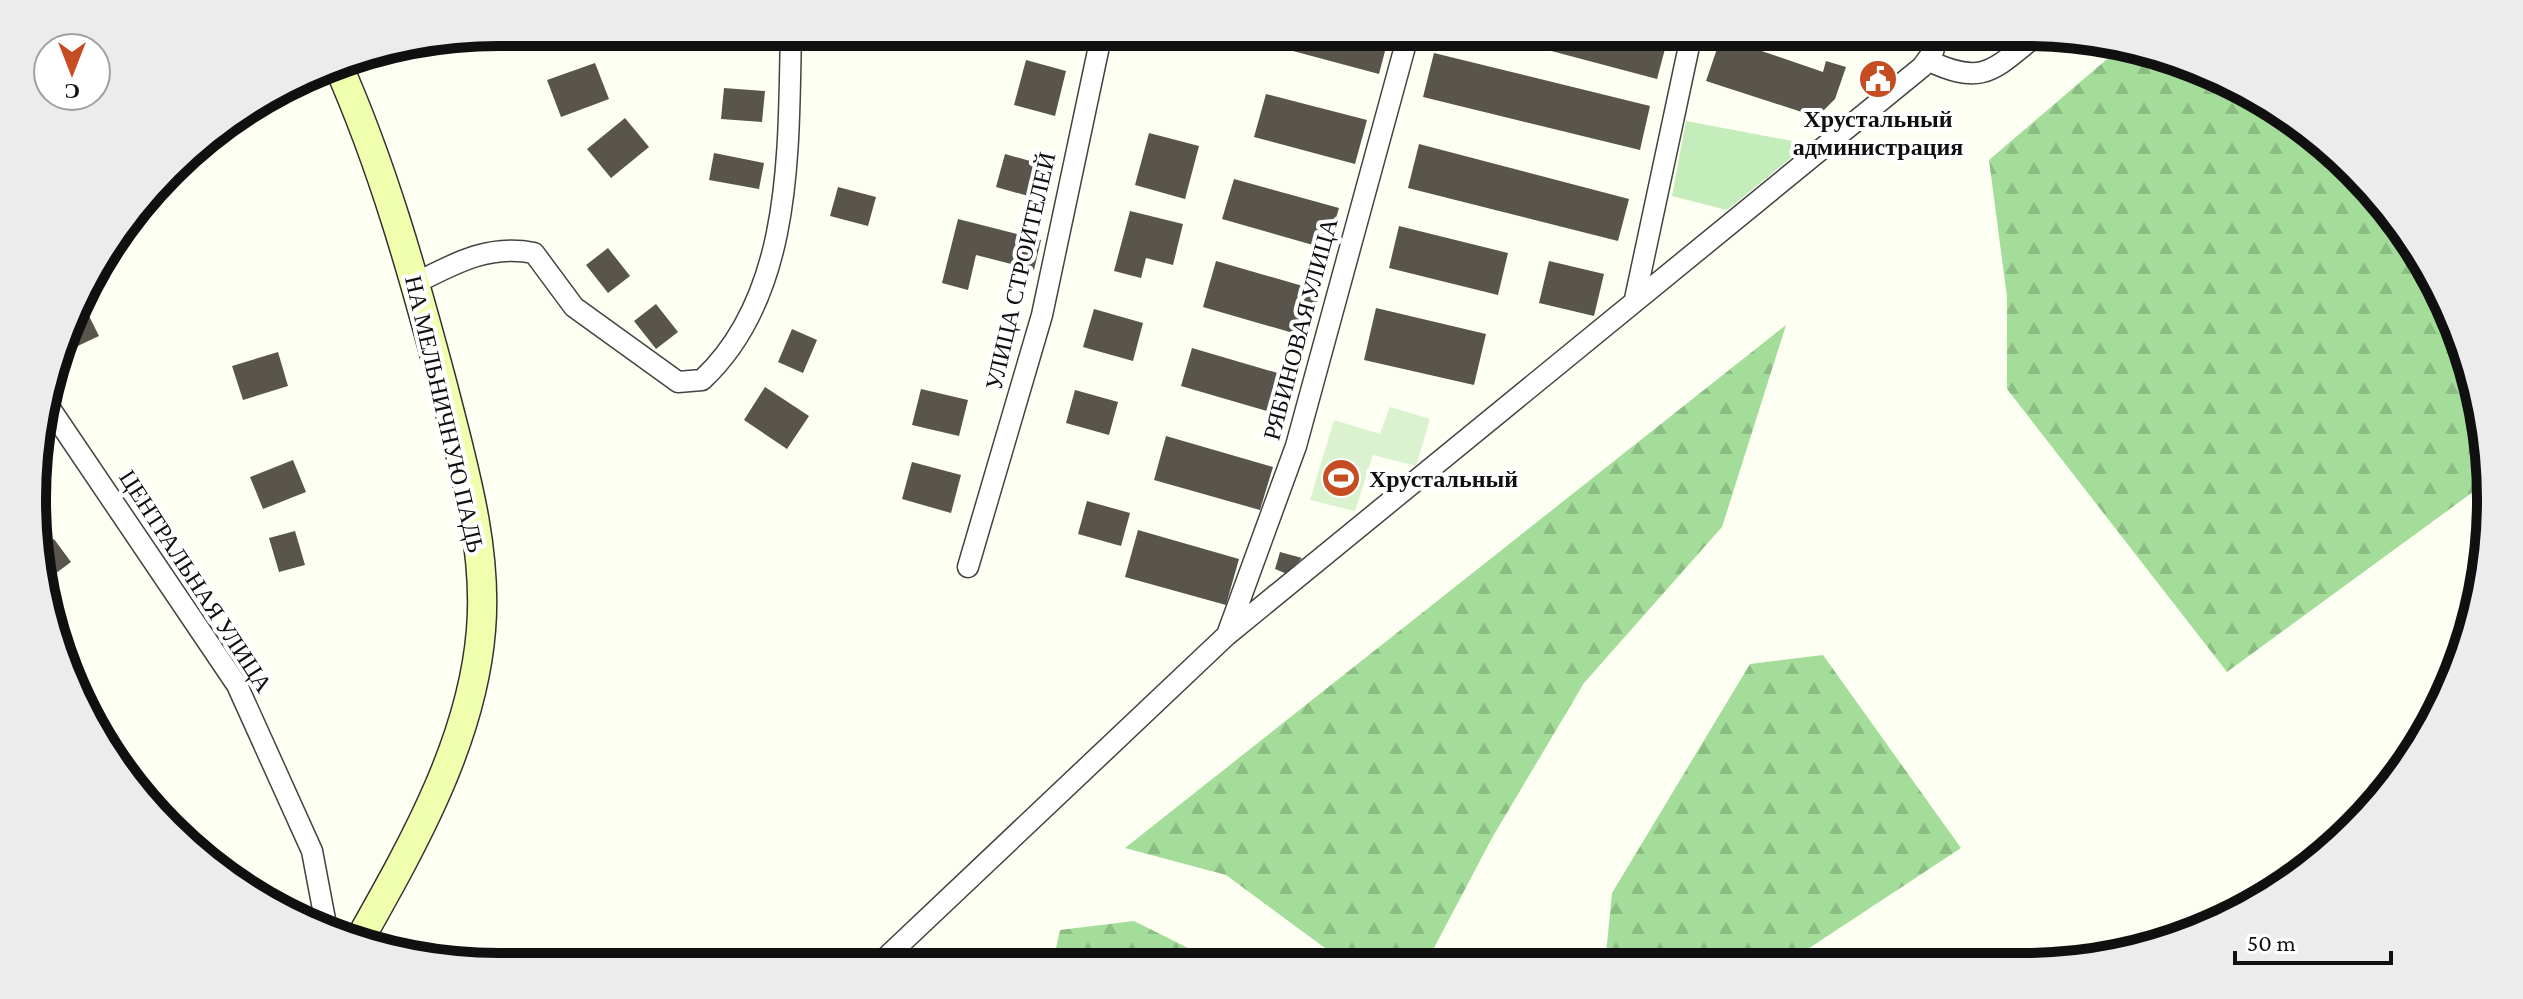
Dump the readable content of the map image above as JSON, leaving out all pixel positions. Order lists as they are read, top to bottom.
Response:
{
  "streets": {
    "street": [
      "УЛИЦА СТРОИТЕЛЕЙ",
      "РЯБИНОВАЯ УЛИЦА",
      "НА МЕЛЬНИЧНУЮ ПАДЬ",
      "ЦЕНТРАЛЬНАЯ УЛИЦА"
    ]
  },
  "places": {
    "public building": ["Хрустальный администрация"],
    "sports": ["Хрустальный"]
  },
  "scale_bar": "50 m",
  "north": "bottom"
}
